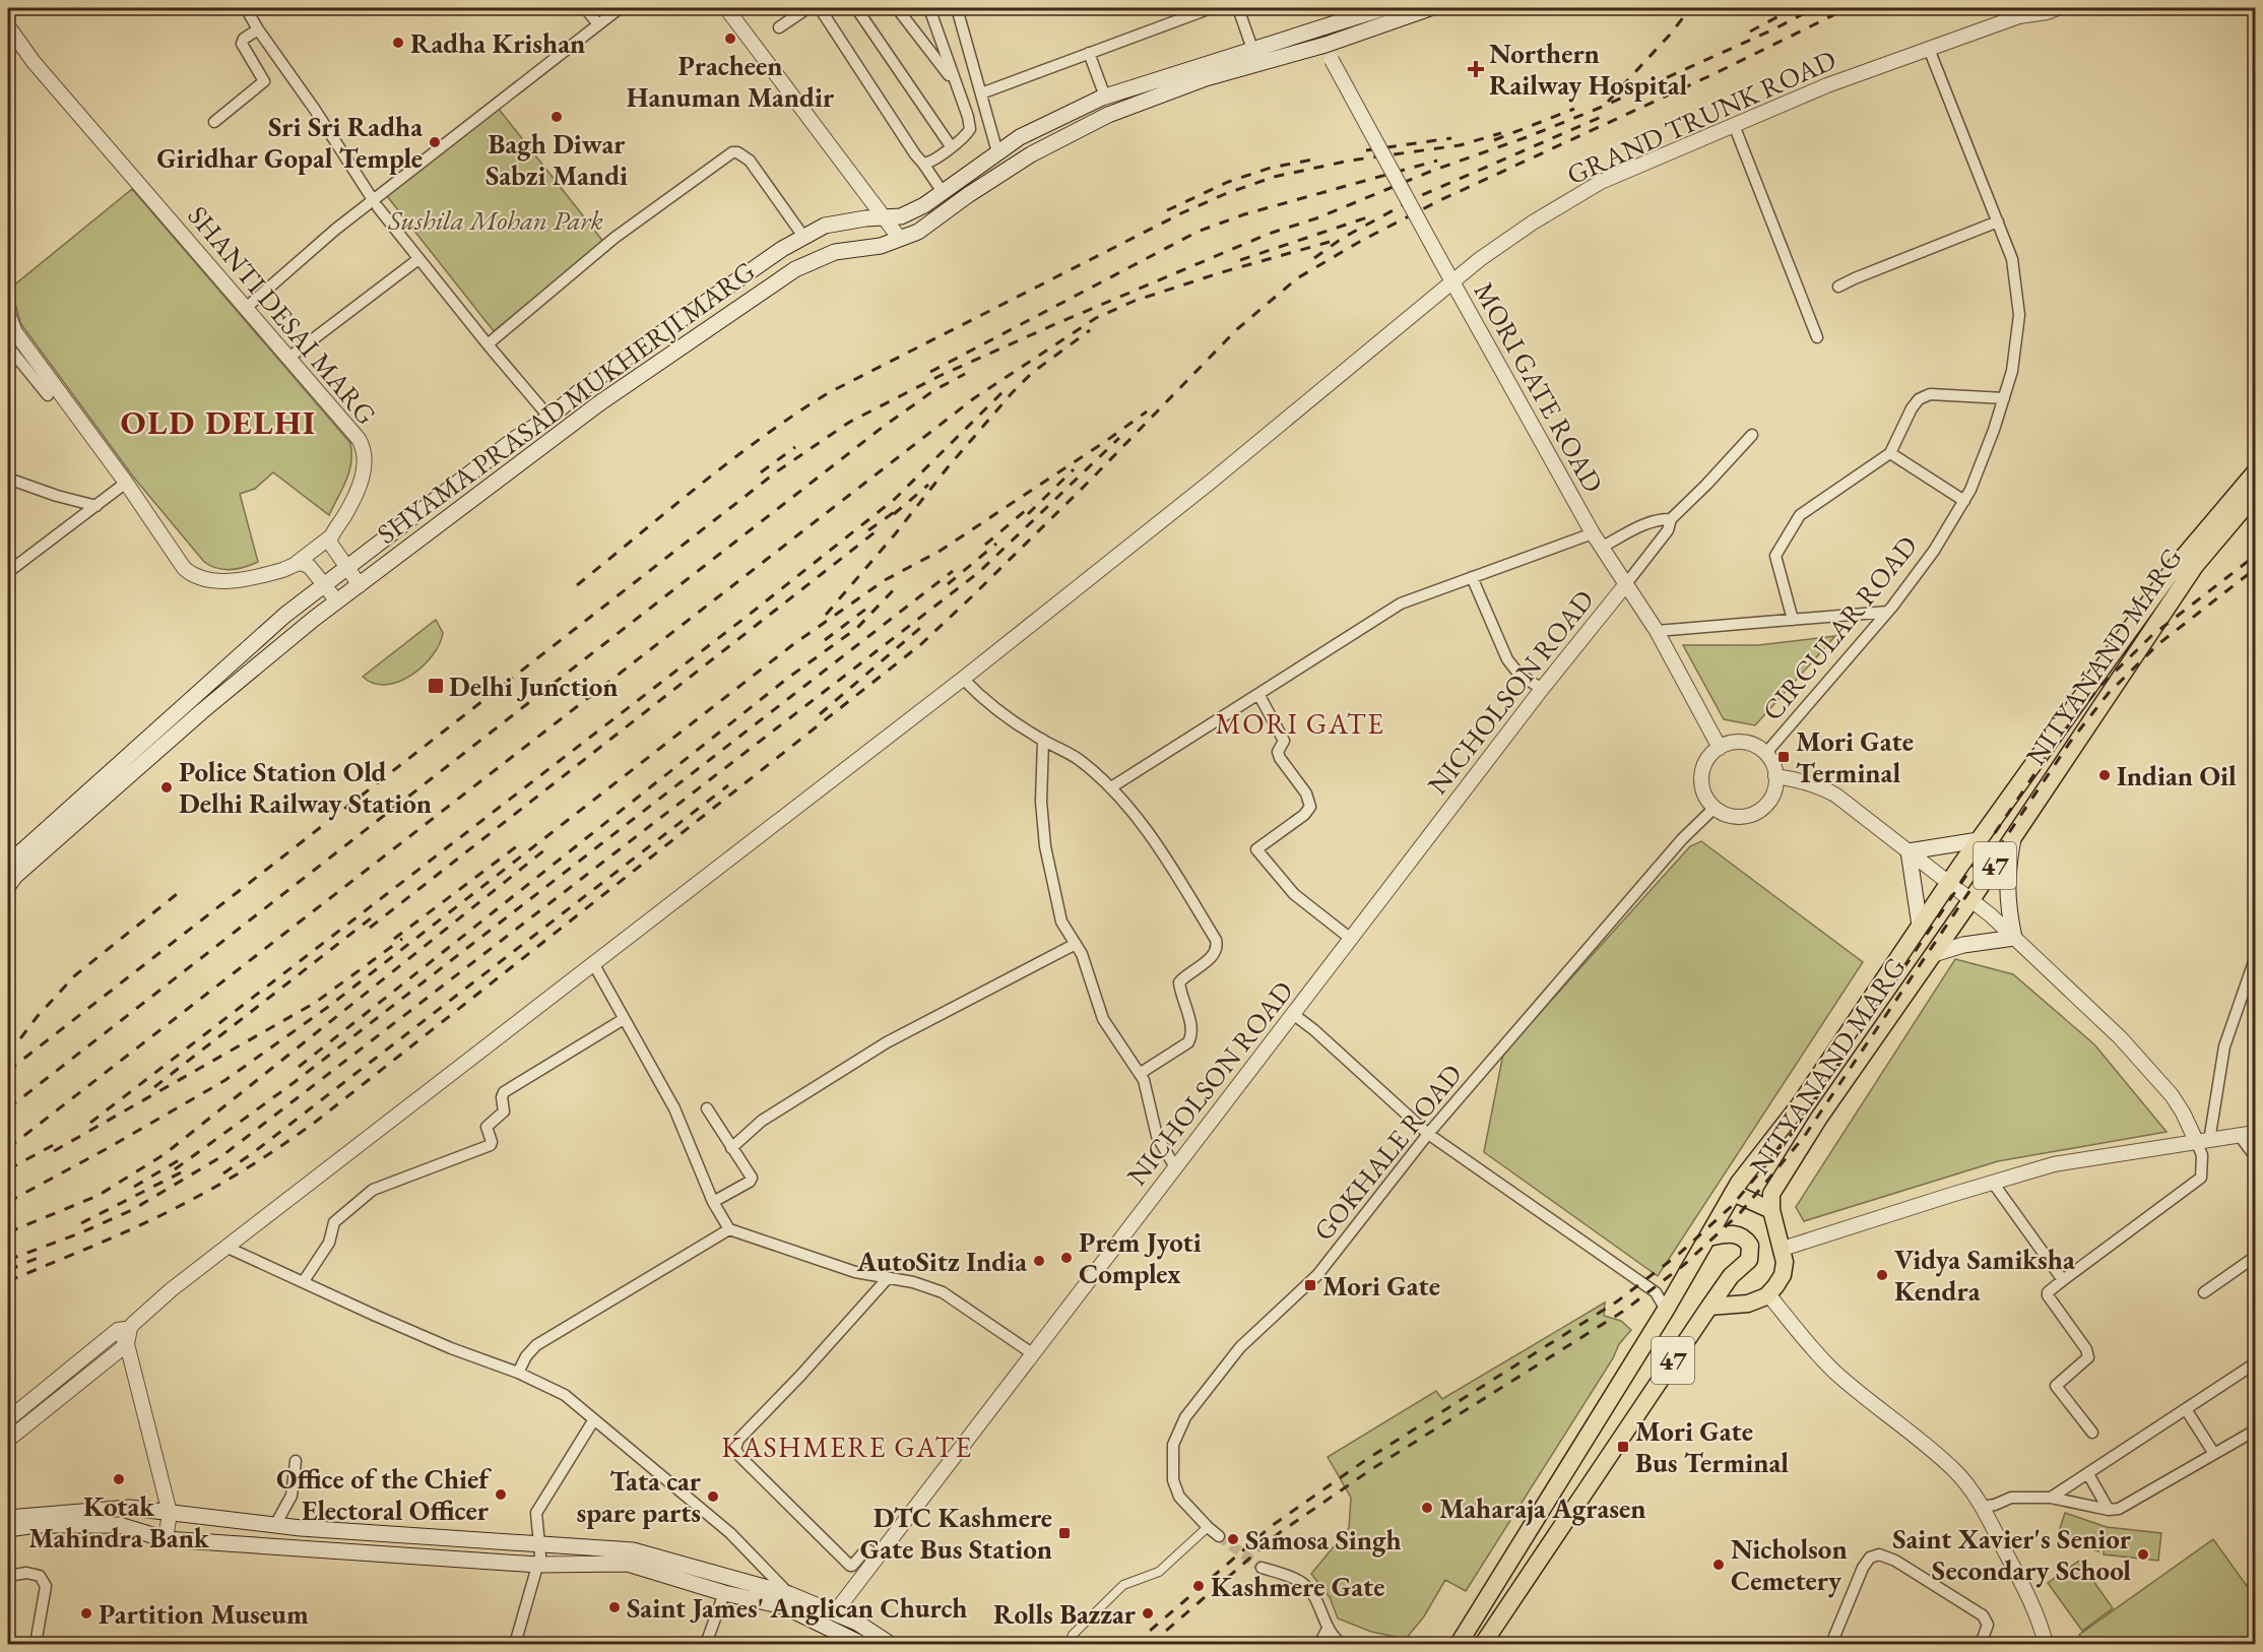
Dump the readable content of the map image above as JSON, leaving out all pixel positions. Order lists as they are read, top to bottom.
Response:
{
  "streets": {
    "main road": ["SHYAMA PRASAD MUKHERJI MARG", "NITYANAND MARG", "47"],
    "street": [
      "GRAND TRUNK ROAD",
      "SHANTI DESAI MARG",
      "MORI GATE ROAD",
      "CIRCULAR ROAD",
      "NICHOLSON ROAD",
      "GOKHALE ROAD"
    ]
  },
  "crossings": [
    ["GRAND TRUNK ROAD", "MORI GATE ROAD"],
    ["GRAND TRUNK ROAD", "CIRCULAR ROAD"],
    ["MORI GATE ROAD", "SHYAMA PRASAD MUKHERJI MARG"],
    ["MORI GATE ROAD", "CIRCULAR ROAD"],
    ["MORI GATE ROAD", "NICHOLSON ROAD"],
    ["MORI GATE ROAD", "GOKHALE ROAD"],
    ["CIRCULAR ROAD", "GOKHALE ROAD"],
    ["NITYANAND MARG", "47"]
  ],
  "districts": ["OLD DELHI", "MORI GATE", "KASHMERE GATE"],
  "parks": ["Sushila Mohan Park"],
  "places": {
    "other": [
      "Pracheen Hanuman Mandir",
      "Radha Krishan",
      "Bagh Diwar Sabzi Mandi",
      "Sri Sri Radha Giridhar Gopal Temple",
      "Indian Oil",
      "Police Station Old Delhi Railway Station",
      "Prem Jyoti Complex",
      "AutoSitz India",
      "Vidya Samiksha Kendra",
      "Kotak Mahindra Bank",
      "Office of the Chief Electoral Officer",
      "Tata car spare parts",
      "Maharaja Agrasen",
      "Samosa Singh",
      "Saint Xavier's Senior Secondary School",
      "Nicholson Cemetery",
      "Kashmere Gate",
      "Saint James' Anglican Church",
      "Partition Museum",
      "Rolls Bazzar"
    ],
    "health": ["Northern Railway Hospital"],
    "transit": [
      "Delhi Junction",
      "Mori Gate Terminal",
      "Mori Gate",
      "Mori Gate Bus Terminal",
      "DTC Kashmere Gate Bus Station"
    ]
  }
}
